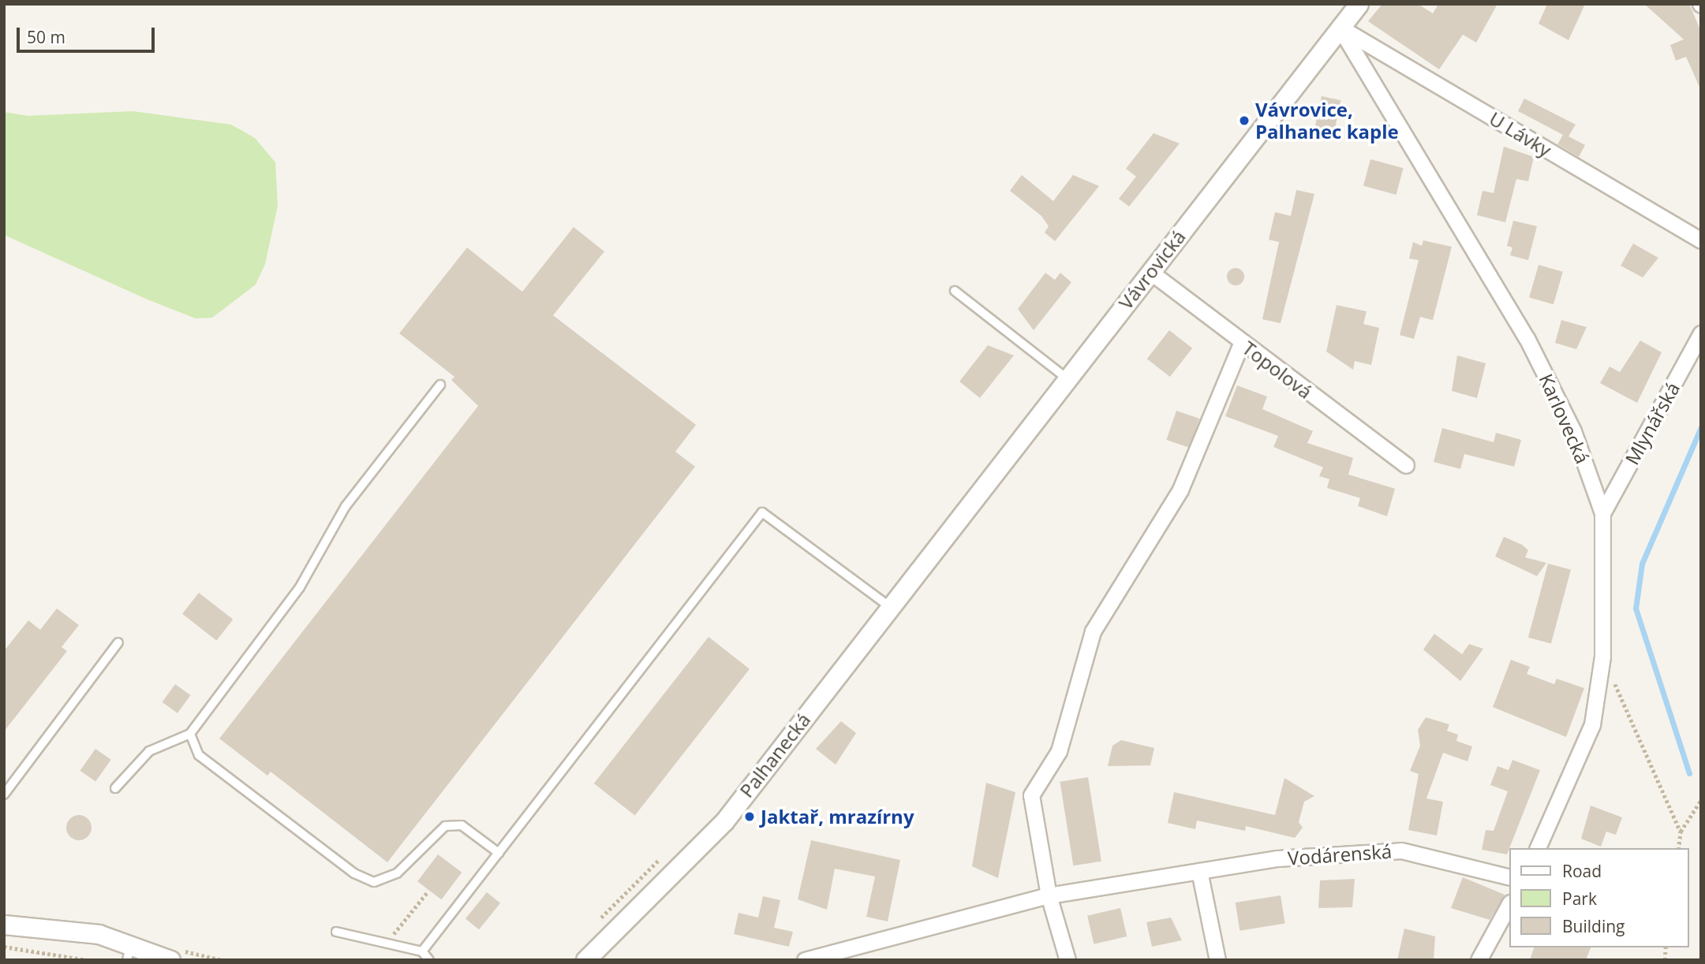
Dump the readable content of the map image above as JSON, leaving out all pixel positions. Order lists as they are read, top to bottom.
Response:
{
  "streets": {
    "street": [
      "U Lávky",
      "Vávrovická",
      "Topolová",
      "Karlovecká",
      "Mlynářská",
      "Palhanecká",
      "Vodárenská"
    ]
  },
  "crossings": [
    ["U Lávky", "Vávrovická"],
    ["U Lávky", "Karlovecká"],
    ["Vávrovická", "Topolová"],
    ["Vávrovická", "Karlovecká"],
    ["Vávrovická", "Palhanecká"],
    ["Karlovecká", "Mlynářská"]
  ],
  "places": ["Vávrovice, Palhanec kaple", "Jaktař, mrazírny"],
  "legend": ["Road", "Park", "Building"],
  "scale_bar": "50 m"
}
